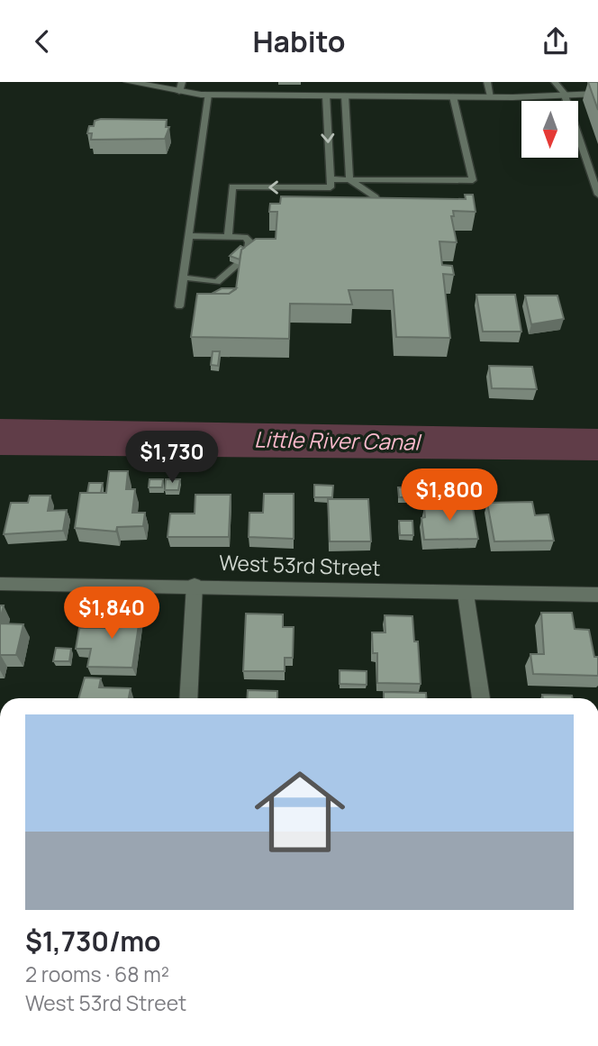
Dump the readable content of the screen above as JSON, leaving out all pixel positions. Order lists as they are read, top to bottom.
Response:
{
  "streets": {
    "street": ["West 53rd Street"]
  },
  "water": ["Little River Canal"],
  "north": "bottom",
  "page": {
    "header": "Habito",
    "price": ["$1,730", "$1,800", "$1,840"],
    "list": [
      {
        "name": "$1,730/mo",
        "note": "2 rooms · 68 m² · West 53rd Street"
      }
    ]
  }
}
